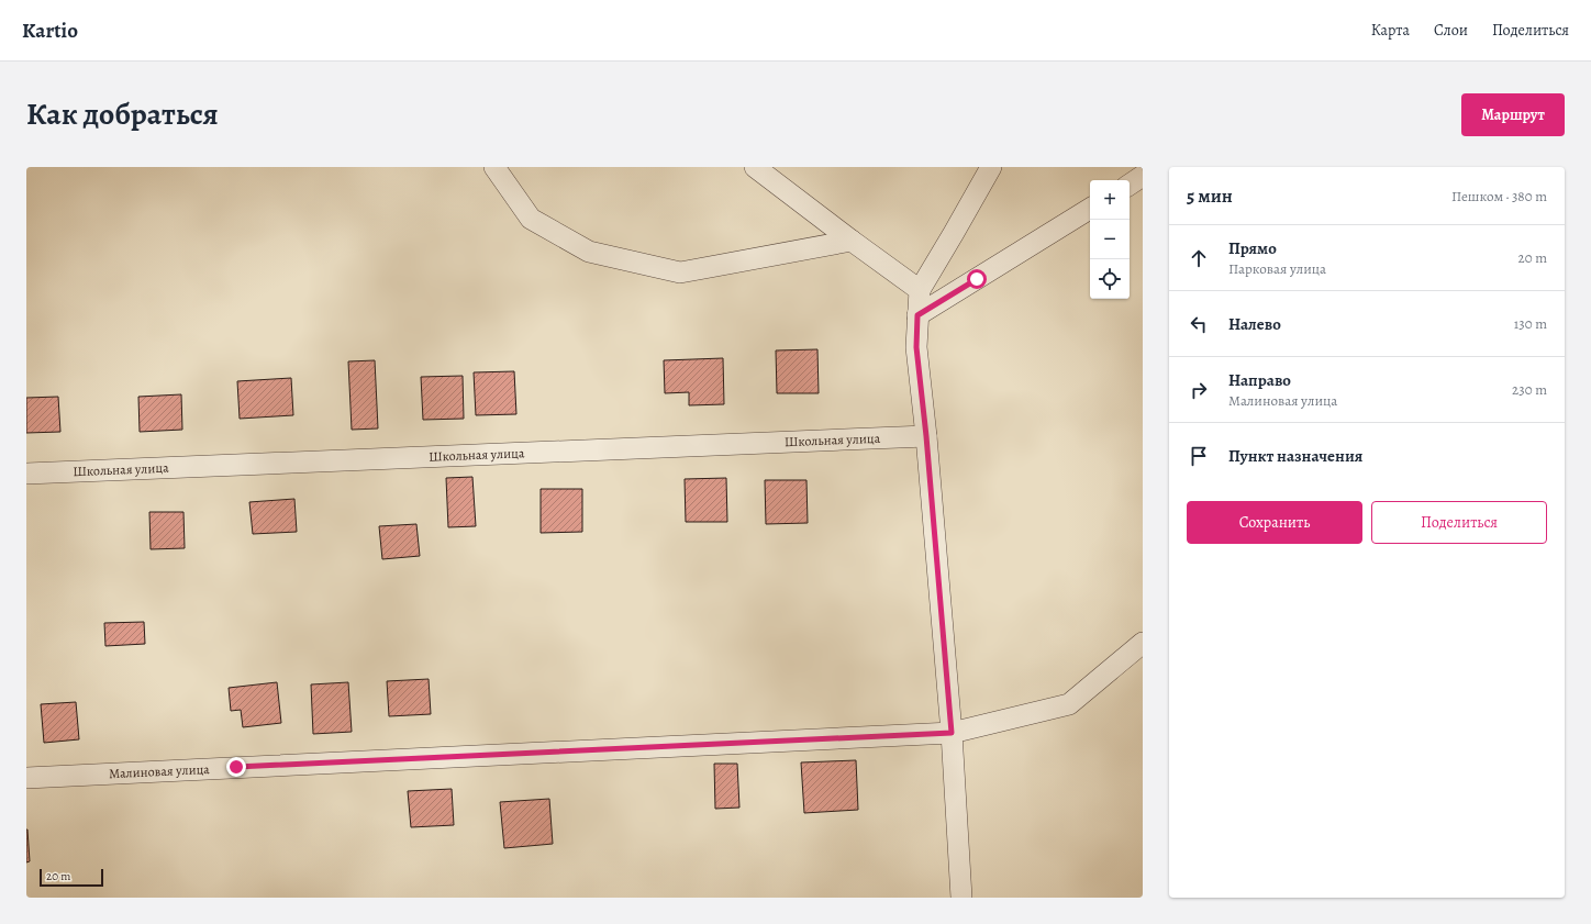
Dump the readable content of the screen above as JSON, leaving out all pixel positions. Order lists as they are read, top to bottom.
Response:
{
  "streets": {
    "street": ["Школьная улица", "Малиновая улица"]
  },
  "scale_bar": "20 m",
  "page": {
    "header": "Kartio",
    "nav": ["Карта", "Слои", "Поделиться"],
    "title": "Как добраться",
    "buttons": [
      "Маршрут",
      ["Сохранить", "Поделиться"]
    ],
    "heading": ["5 мин", "Пешком · 380 m"],
    "map_buttons": ["+", "−"],
    "list": [
      ["Прямо", "Парковая улица", "20 m"],
      ["Налево", "130 m"],
      ["Направо", "Малиновая улица", "230 m"],
      "Пункт назначения"
    ],
    "scale": "20 m"
  }
}
